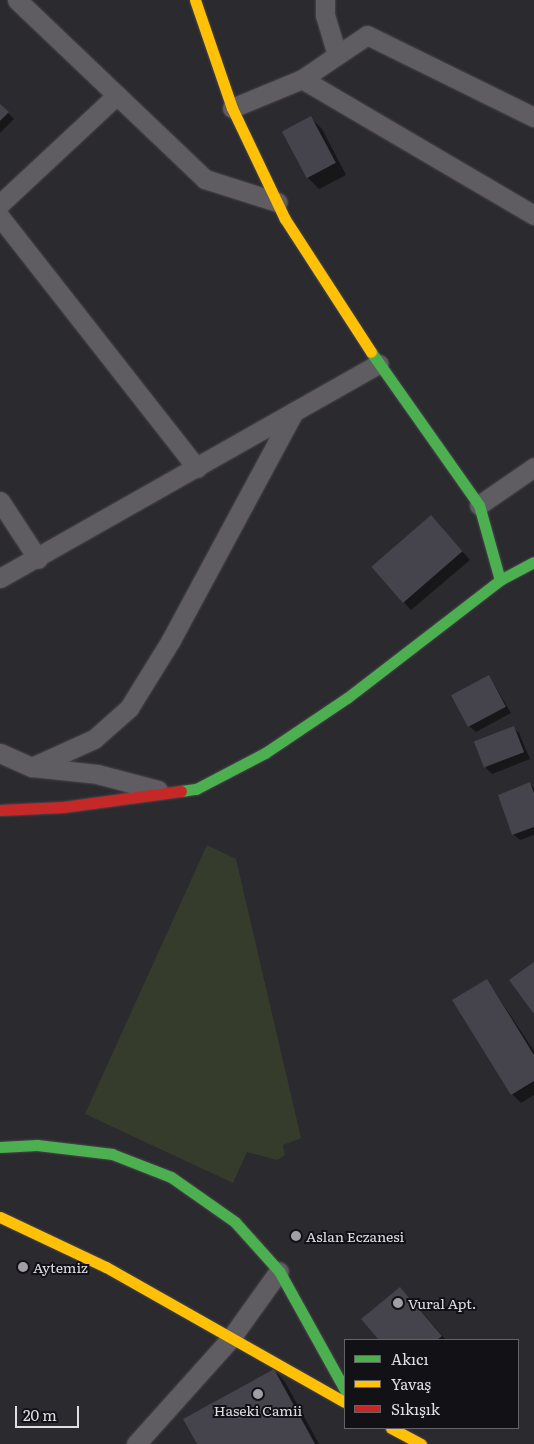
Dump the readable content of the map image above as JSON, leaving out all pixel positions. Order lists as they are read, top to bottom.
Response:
{
  "places": [
    "Aslan Eczanesi",
    "Aytemiz",
    "Vural Apt.",
    "Haseki Camii"
  ],
  "legend": ["Akıcı", "Yavaş", "Sıkışık"],
  "scale_bar": "20 m"
}
